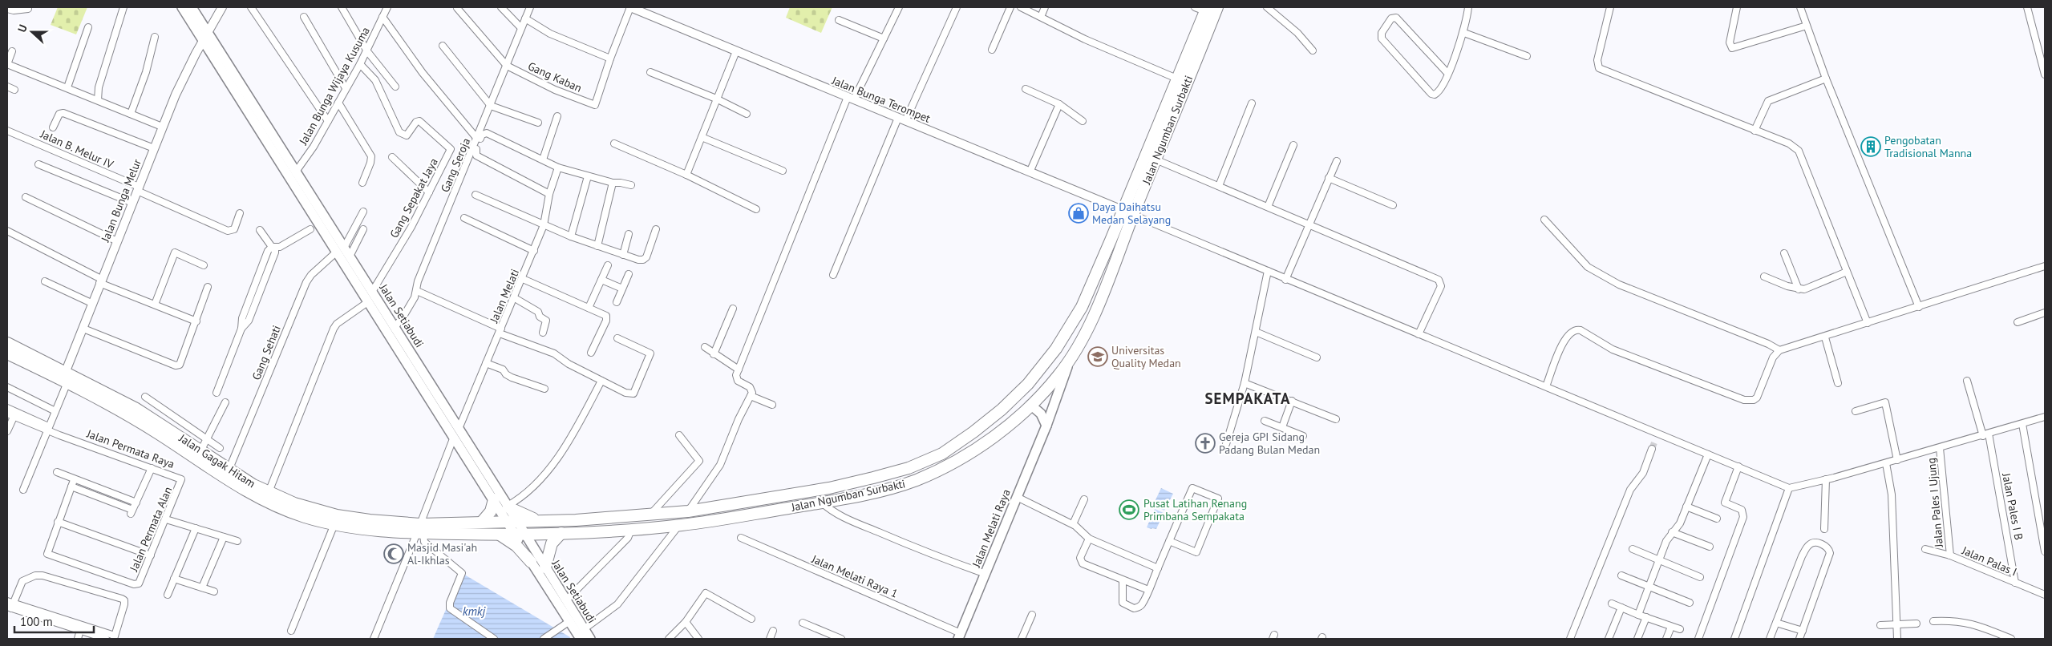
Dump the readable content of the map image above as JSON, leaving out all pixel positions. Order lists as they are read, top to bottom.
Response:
{
  "streets": {
    "highway": ["Jalan Ngumban Surbakti", "Jalan Gagak Hitam"],
    "main road": ["Jalan Setiabudi", "Jalan Melati Raya"],
    "street": [
      "Gang Kaban",
      "Jalan Bunga Wijaya Kusuma",
      "Jalan Bunga Terompet",
      "Jalan B. Melur IV",
      "Gang Seroja",
      "Gang Sepakat Jaya",
      "Jalan Bunga Melur",
      "Jalan Melati",
      "Gang Sehati",
      "Jalan Permata Raya",
      "Jalan Pales I Ujung",
      "Jalan Pales I B",
      "Jalan Permata Alan",
      "Jalan Palas I",
      "Jalan Melati Raya 1"
    ]
  },
  "crossings": [
    ["Gang Kaban", "Gang Seroja"],
    ["Jalan Bunga Wijaya Kusuma", "Gang Sepakat Jaya"],
    ["Jalan Bunga Wijaya Kusuma", "Jalan Setiabudi"],
    ["Jalan Bunga Terompet", "Jalan Ngumban Surbakti"],
    ["Jalan Ngumban Surbakti", "Jalan Setiabudi"],
    ["Jalan Ngumban Surbakti", "Jalan Gagak Hitam"],
    ["Jalan Ngumban Surbakti", "Jalan Melati Raya"],
    ["Jalan B. Melur IV", "Jalan Bunga Melur"],
    ["Gang Seroja", "Jalan Setiabudi"],
    ["Gang Sepakat Jaya", "Jalan Setiabudi"],
    ["Jalan Bunga Melur", "Jalan Setiabudi"],
    ["Jalan Bunga Melur", "Jalan Permata Raya"],
    ["Jalan Bunga Melur", "Jalan Gagak Hitam"],
    ["Jalan Melati", "Jalan Setiabudi"],
    ["Jalan Melati", "Jalan Gagak Hitam"],
    ["Jalan Setiabudi", "Gang Sehati"],
    ["Jalan Setiabudi", "Jalan Gagak Hitam"],
    ["Gang Sehati", "Jalan Gagak Hitam"],
    ["Jalan Permata Raya", "Jalan Permata Alan"],
    ["Jalan Pales I Ujung", "Jalan Palas I"],
    ["Jalan Pales I B", "Jalan Palas I"],
    ["Jalan Melati Raya", "Jalan Melati Raya 1"]
  ],
  "districts": ["SEMPAKATA"],
  "water": ["kmkj"],
  "places": {
    "building": ["Pengobatan Tradisional Manna"],
    "shop": ["Daya Daihatsu Medan Selayang"],
    "school or university": ["Universitas Quality Medan"],
    "church": ["Gereja GPI Sidang Padang Bulan Medan"],
    "sports": ["Pusat Latihan Renang Primbana Sempakata"],
    "mosque": ["Masjid Masi'ah Al-Ikhlas"]
  },
  "scale_bar": "100 m",
  "north": "left"
}
